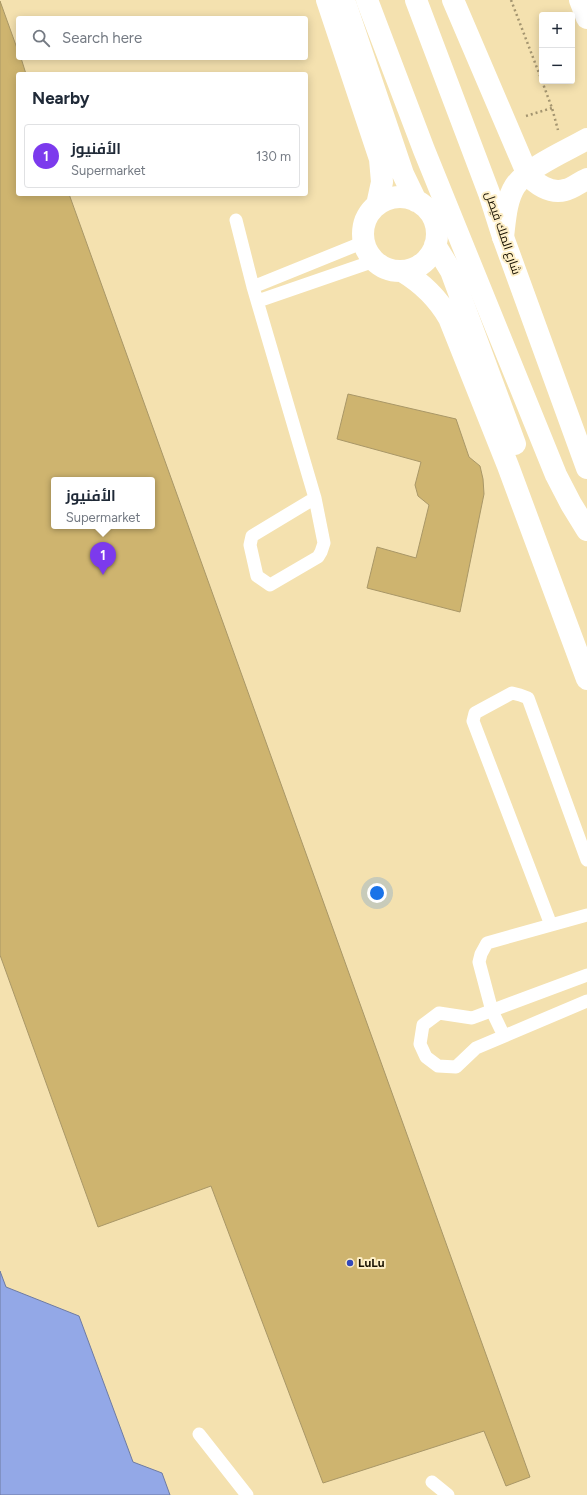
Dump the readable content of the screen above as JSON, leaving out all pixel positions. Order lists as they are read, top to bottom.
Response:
{
  "streets": {
    "main road": ["شارع الملك فيصل"]
  },
  "places": ["LuLu"],
  "page": {
    "map_buttons": ["+", "−"],
    "search": "Search here",
    "heading": "Nearby",
    "list": [
      {
        "mark": "1",
        "name": "الأفنيوز",
        "note": "Supermarket",
        "value": "130 m"
      }
    ],
    "popup": ["الأفنيوز", "Supermarket"],
    "pins": "1"
  }
}
